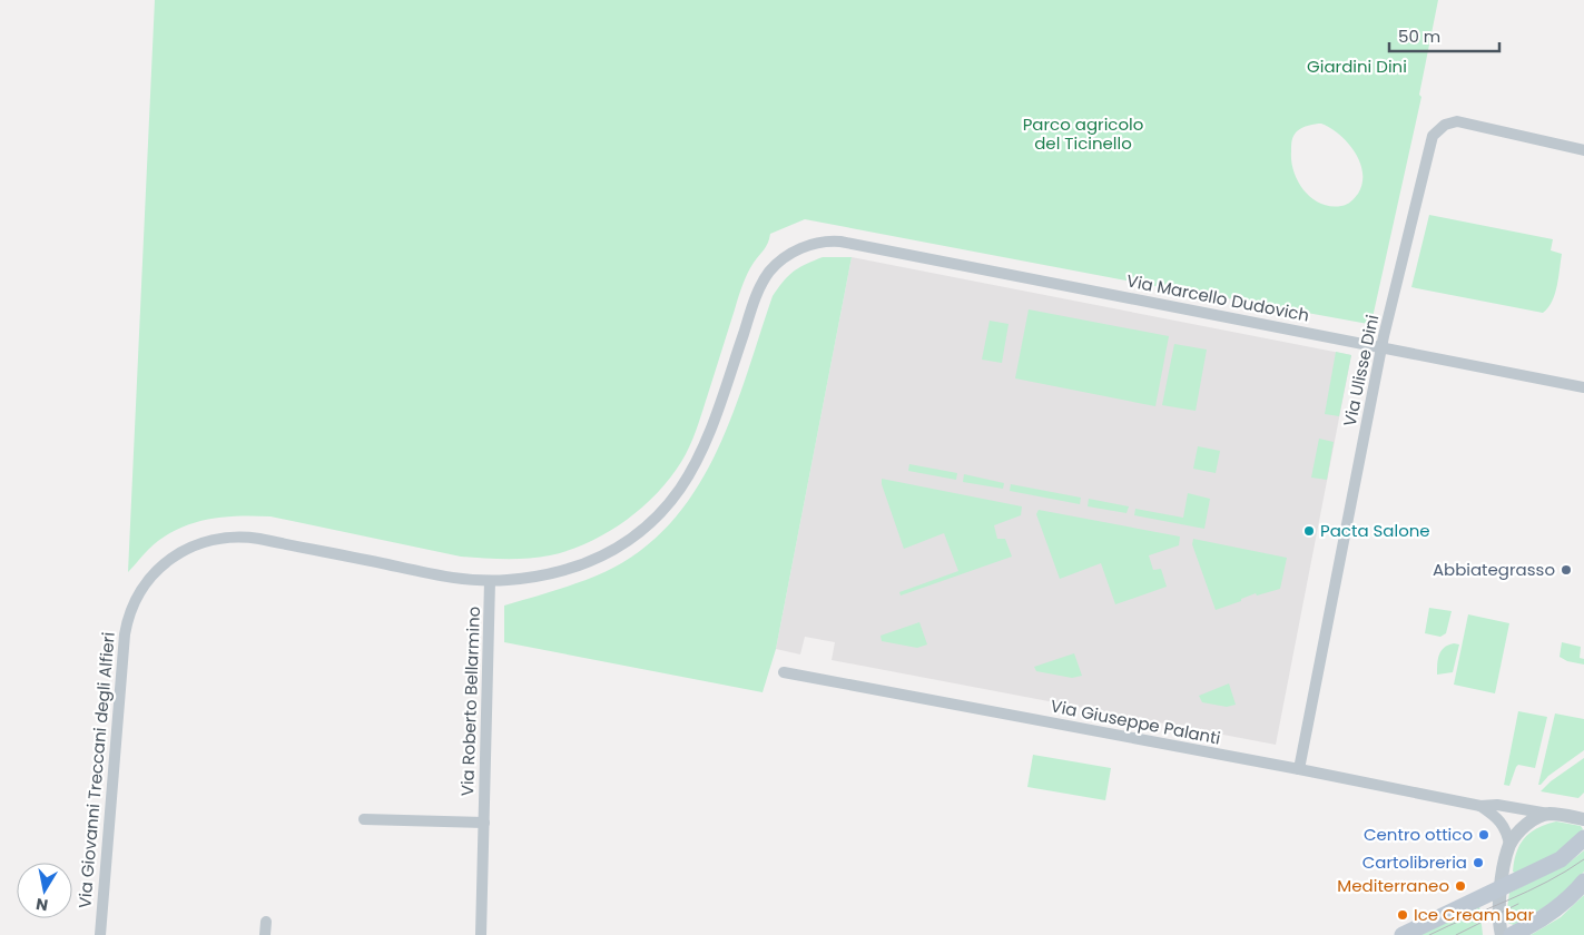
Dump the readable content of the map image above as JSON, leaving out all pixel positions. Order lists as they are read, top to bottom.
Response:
{
  "streets": {
    "street": [
      "Via Marcello Dudovich",
      "Via Ulisse Dini",
      "Via Roberto Bellarmino",
      "Via Giuseppe Palanti",
      "Via Giovanni Treccani degli Alfieri"
    ]
  },
  "crossings": [
    ["Via Marcello Dudovich", "Via Ulisse Dini"],
    ["Via Marcello Dudovich", "Via Giovanni Treccani degli Alfieri"],
    ["Via Ulisse Dini", "Via Giuseppe Palanti"],
    ["Via Roberto Bellarmino", "Via Giovanni Treccani degli Alfieri"]
  ],
  "parks": ["Giardini Dini", "Parco agricolo del Ticinello"],
  "places": [
    "Pacta Salone",
    "Abbiategrasso",
    "Centro ottico",
    "Cartolibreria",
    "Mediterraneo",
    "Ice Cream bar"
  ],
  "scale_bar": "50 m",
  "north": "bottom"
}
